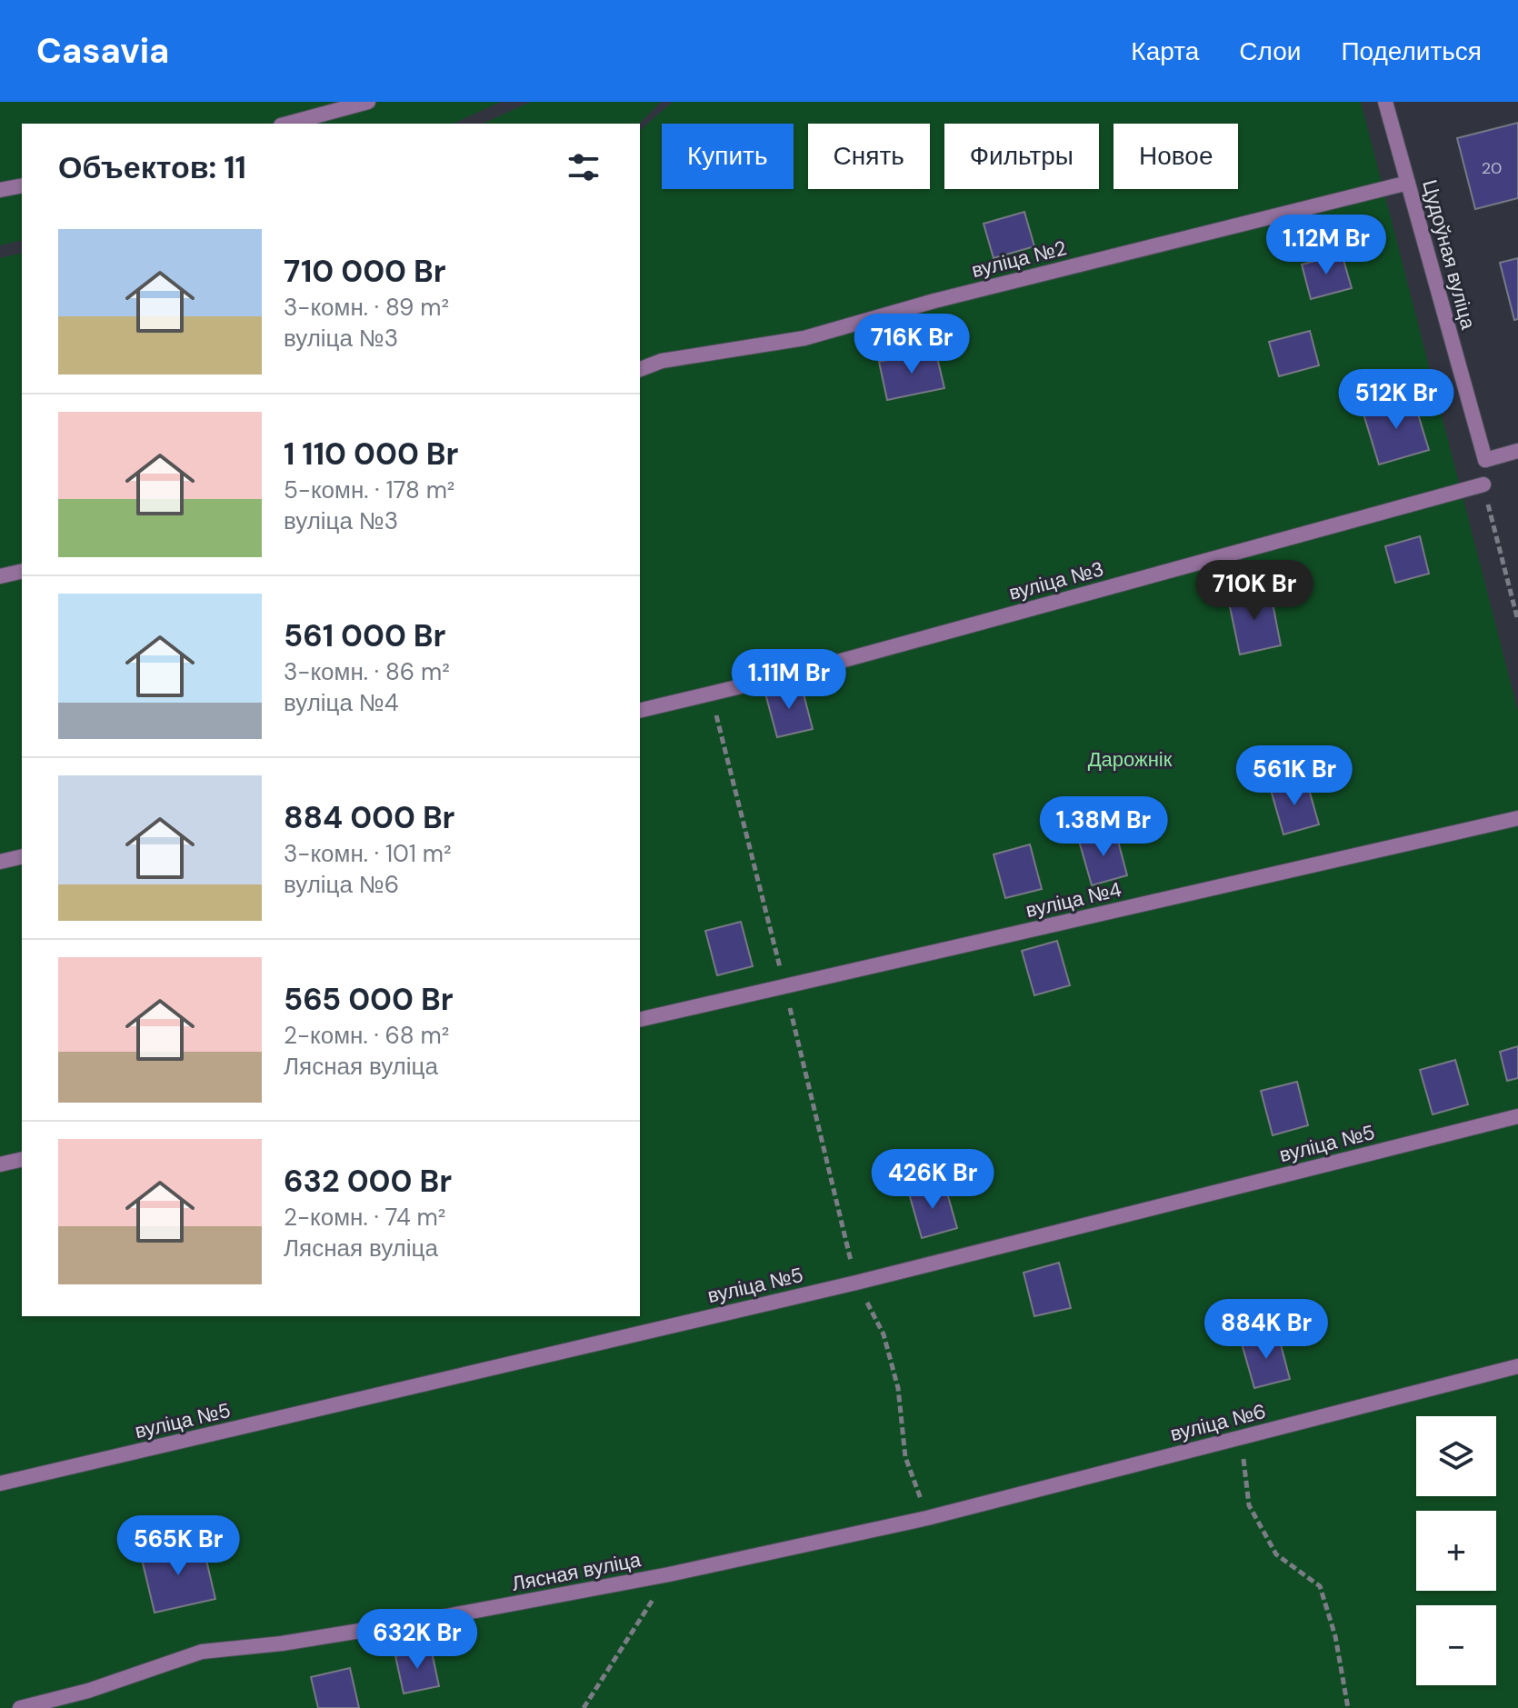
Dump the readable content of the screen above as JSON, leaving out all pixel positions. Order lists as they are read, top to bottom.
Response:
{
  "streets": {
    "street": [
      "Цудоўная вуліца",
      "вуліца №2",
      "вуліца №3",
      "вуліца №4",
      "вуліца №5",
      "вуліца №6",
      "Лясная вуліца"
    ]
  },
  "crossings": [
    ["Цудоўная вуліца", "вуліца №2"],
    ["вуліца №6", "Лясная вуліца"]
  ],
  "parks": ["Дарожнік"],
  "house_numbers": ["20"],
  "page": {
    "header": "Casavia",
    "nav": ["Карта", "Слои", "Поделиться"],
    "chip": [
      "Купить",
      "Снять",
      "Фильтры",
      "Новое"
    ],
    "heading": "Объектов: 11",
    "list": [
      {
        "name": "710 000 Br",
        "note": "3-комн. · 89 m² · вуліца №3"
      },
      {
        "name": "1 110 000 Br",
        "note": "5-комн. · 178 m² · вуліца №3"
      },
      {
        "name": "561 000 Br",
        "note": "3-комн. · 86 m² · вуліца №4"
      },
      {
        "name": "884 000 Br",
        "note": "3-комн. · 101 m² · вуліца №6"
      },
      {
        "name": "565 000 Br",
        "note": "2-комн. · 68 m² · Лясная вуліца"
      },
      {
        "name": "632 000 Br",
        "note": "2-комн. · 74 m² · Лясная вуліца"
      }
    ],
    "price": [
      "1.12M Br",
      "716K Br",
      "512K Br",
      "710K Br",
      "1.11M Br",
      "561K Br",
      "1.38M Br",
      "426K Br",
      "884K Br",
      "565K Br",
      "632K Br"
    ],
    "map_buttons": ["+", "−"]
  }
}
